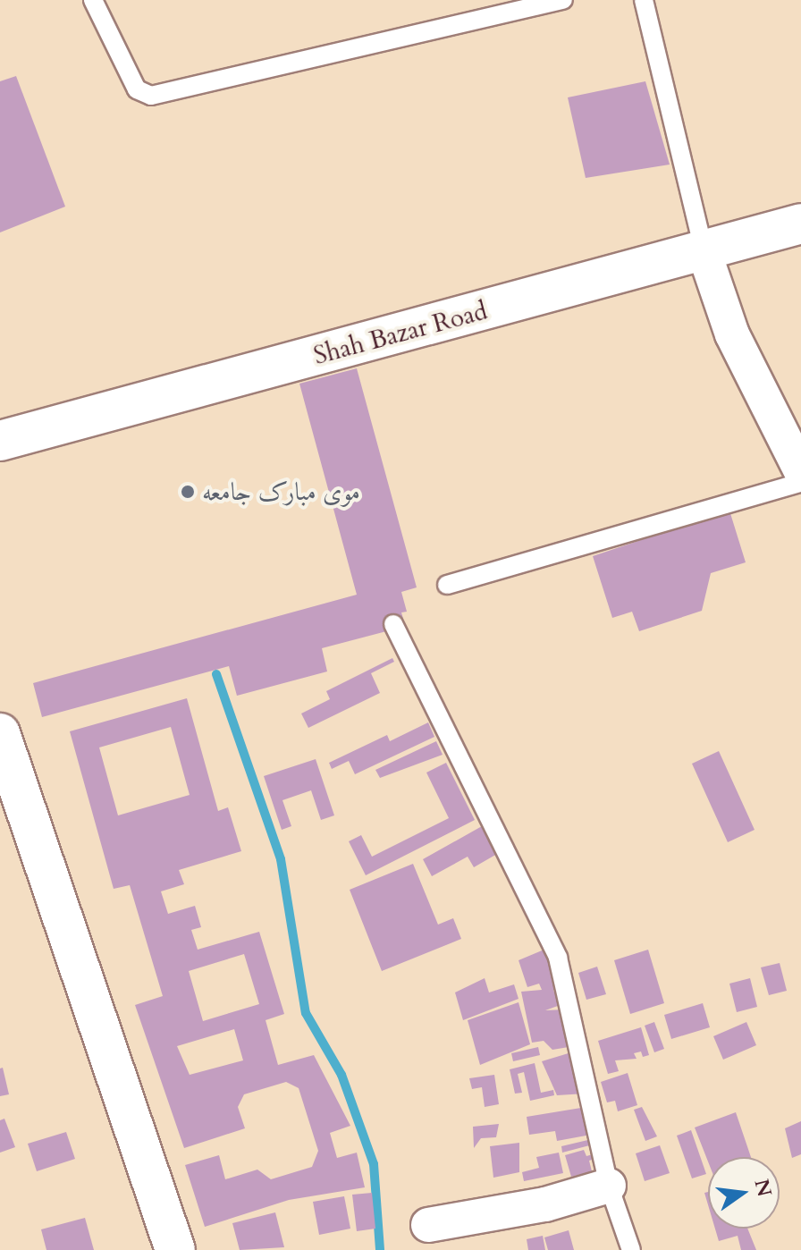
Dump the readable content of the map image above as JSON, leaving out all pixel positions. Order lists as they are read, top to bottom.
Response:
{
  "streets": {
    "main road": ["Shah Bazar Road"]
  },
  "places": ["موی مبارک جامعه"],
  "north": "right"
}
